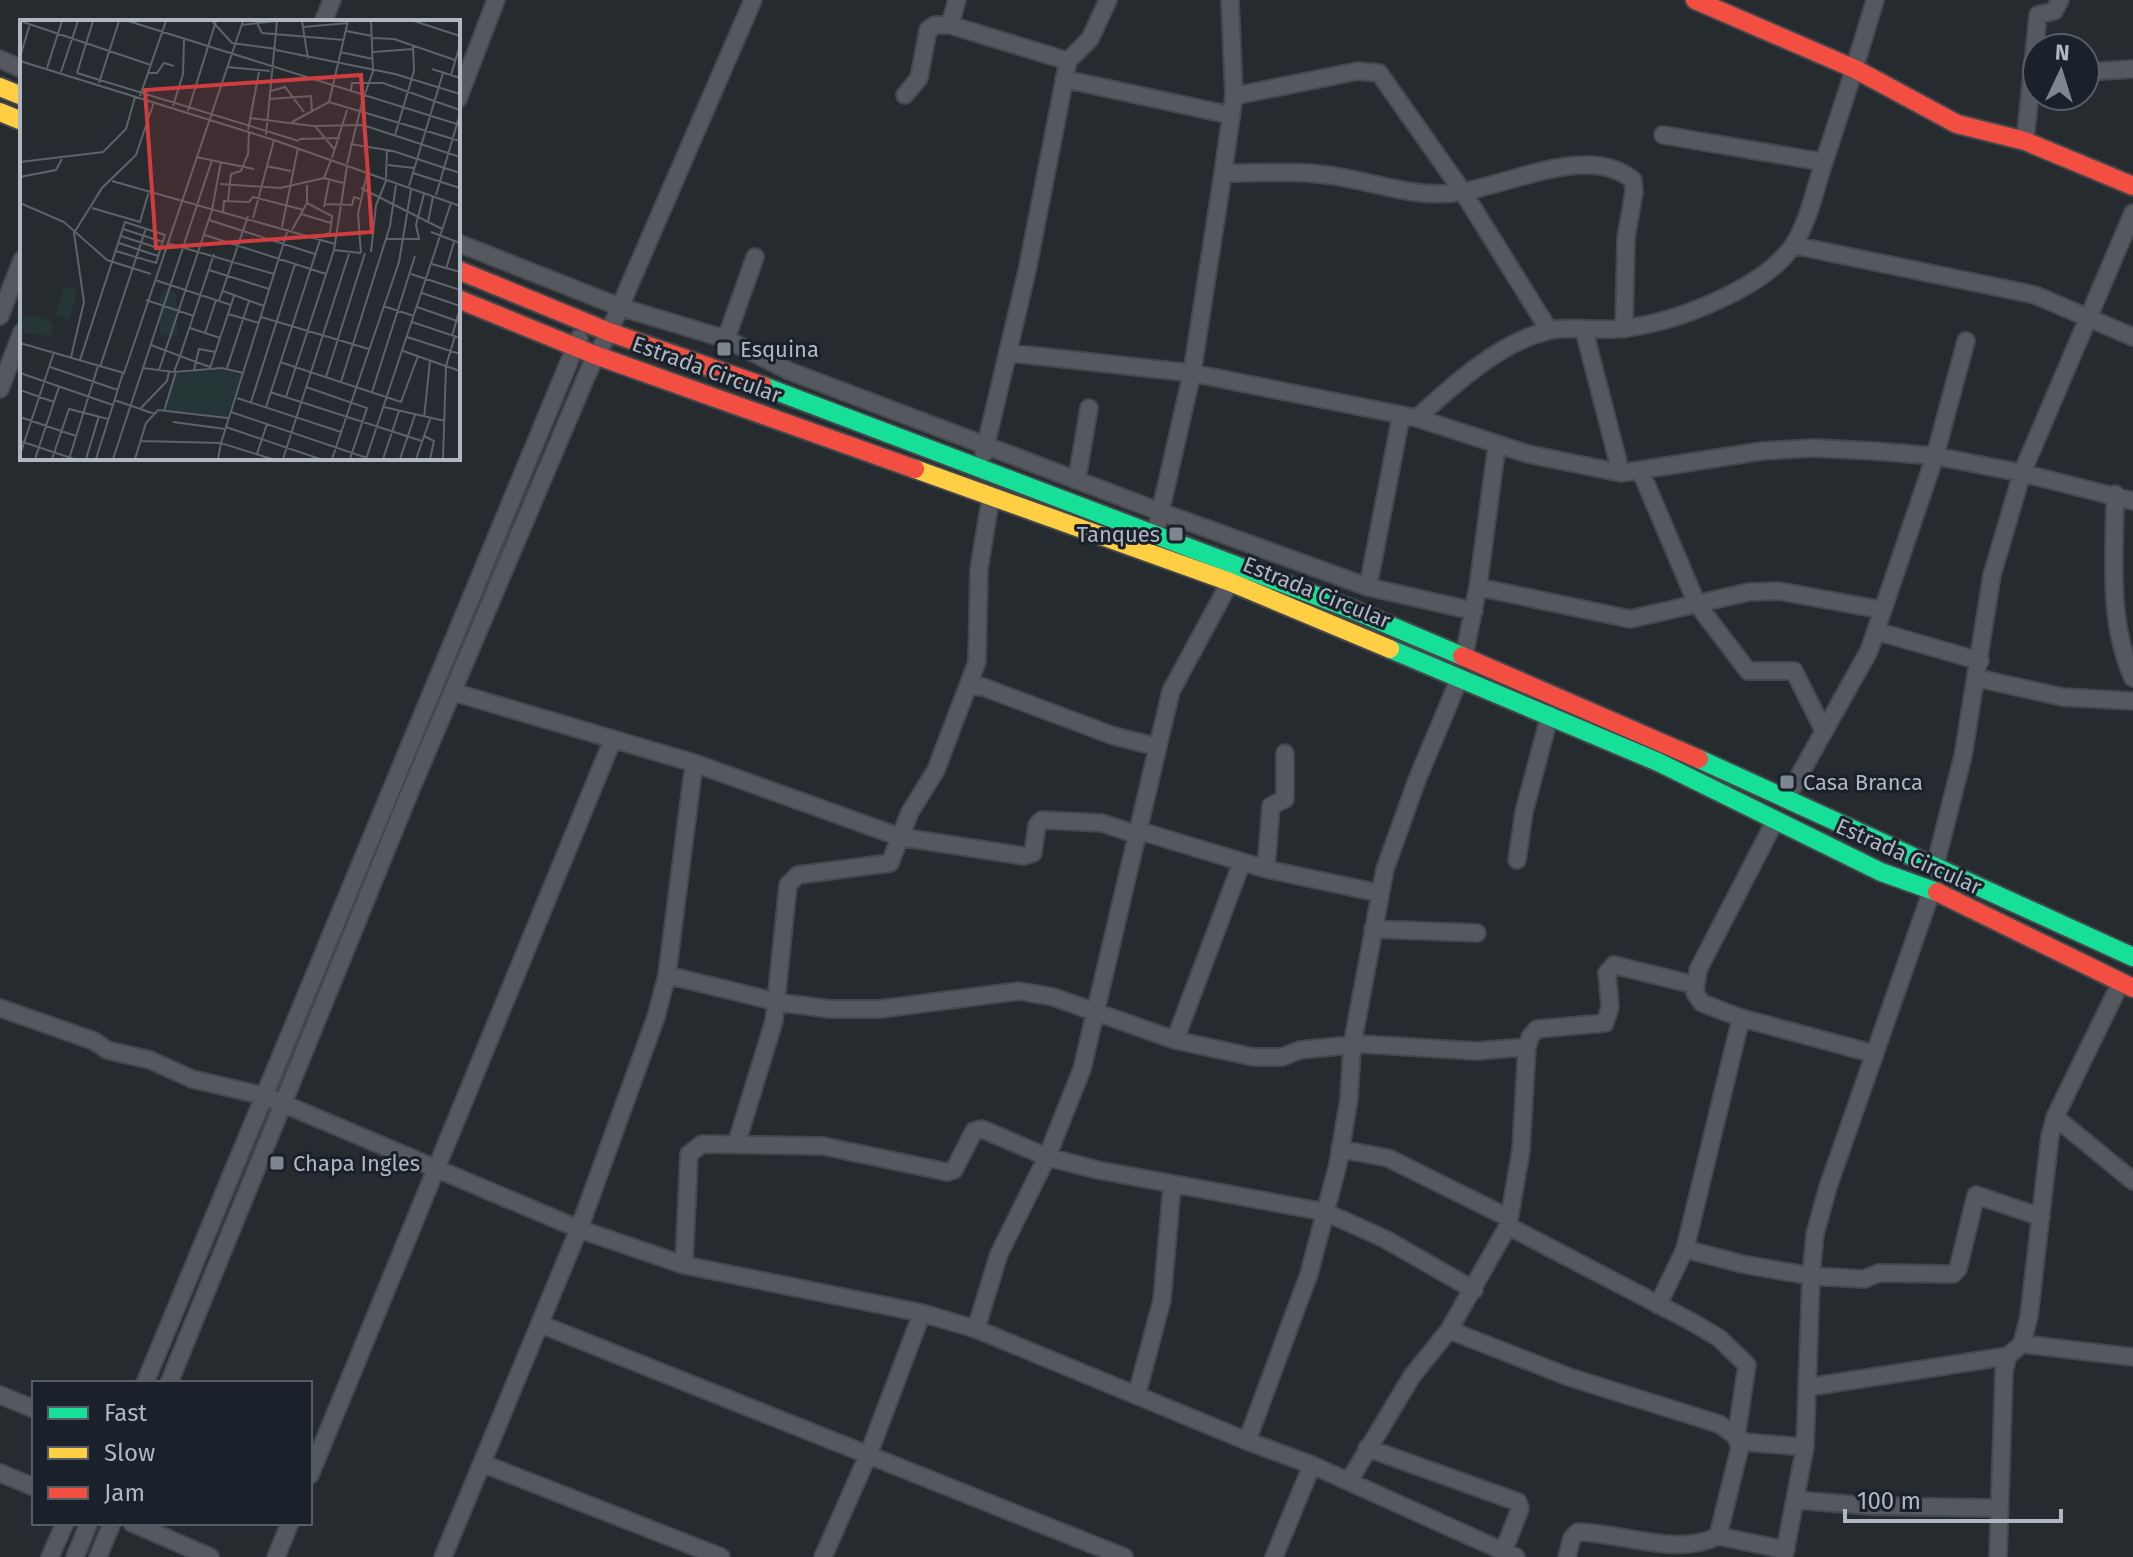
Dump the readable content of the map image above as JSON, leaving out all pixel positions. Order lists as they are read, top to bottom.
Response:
{
  "streets": {
    "main road": ["Estrada Circular"]
  },
  "places": {
    "transit": [
      "Esquina",
      "Tanques",
      "Casa Branca",
      "Chapa Ingles"
    ]
  },
  "legend": ["Fast", "Slow", "Jam"],
  "scale_bar": "100 m",
  "north": "top"
}
